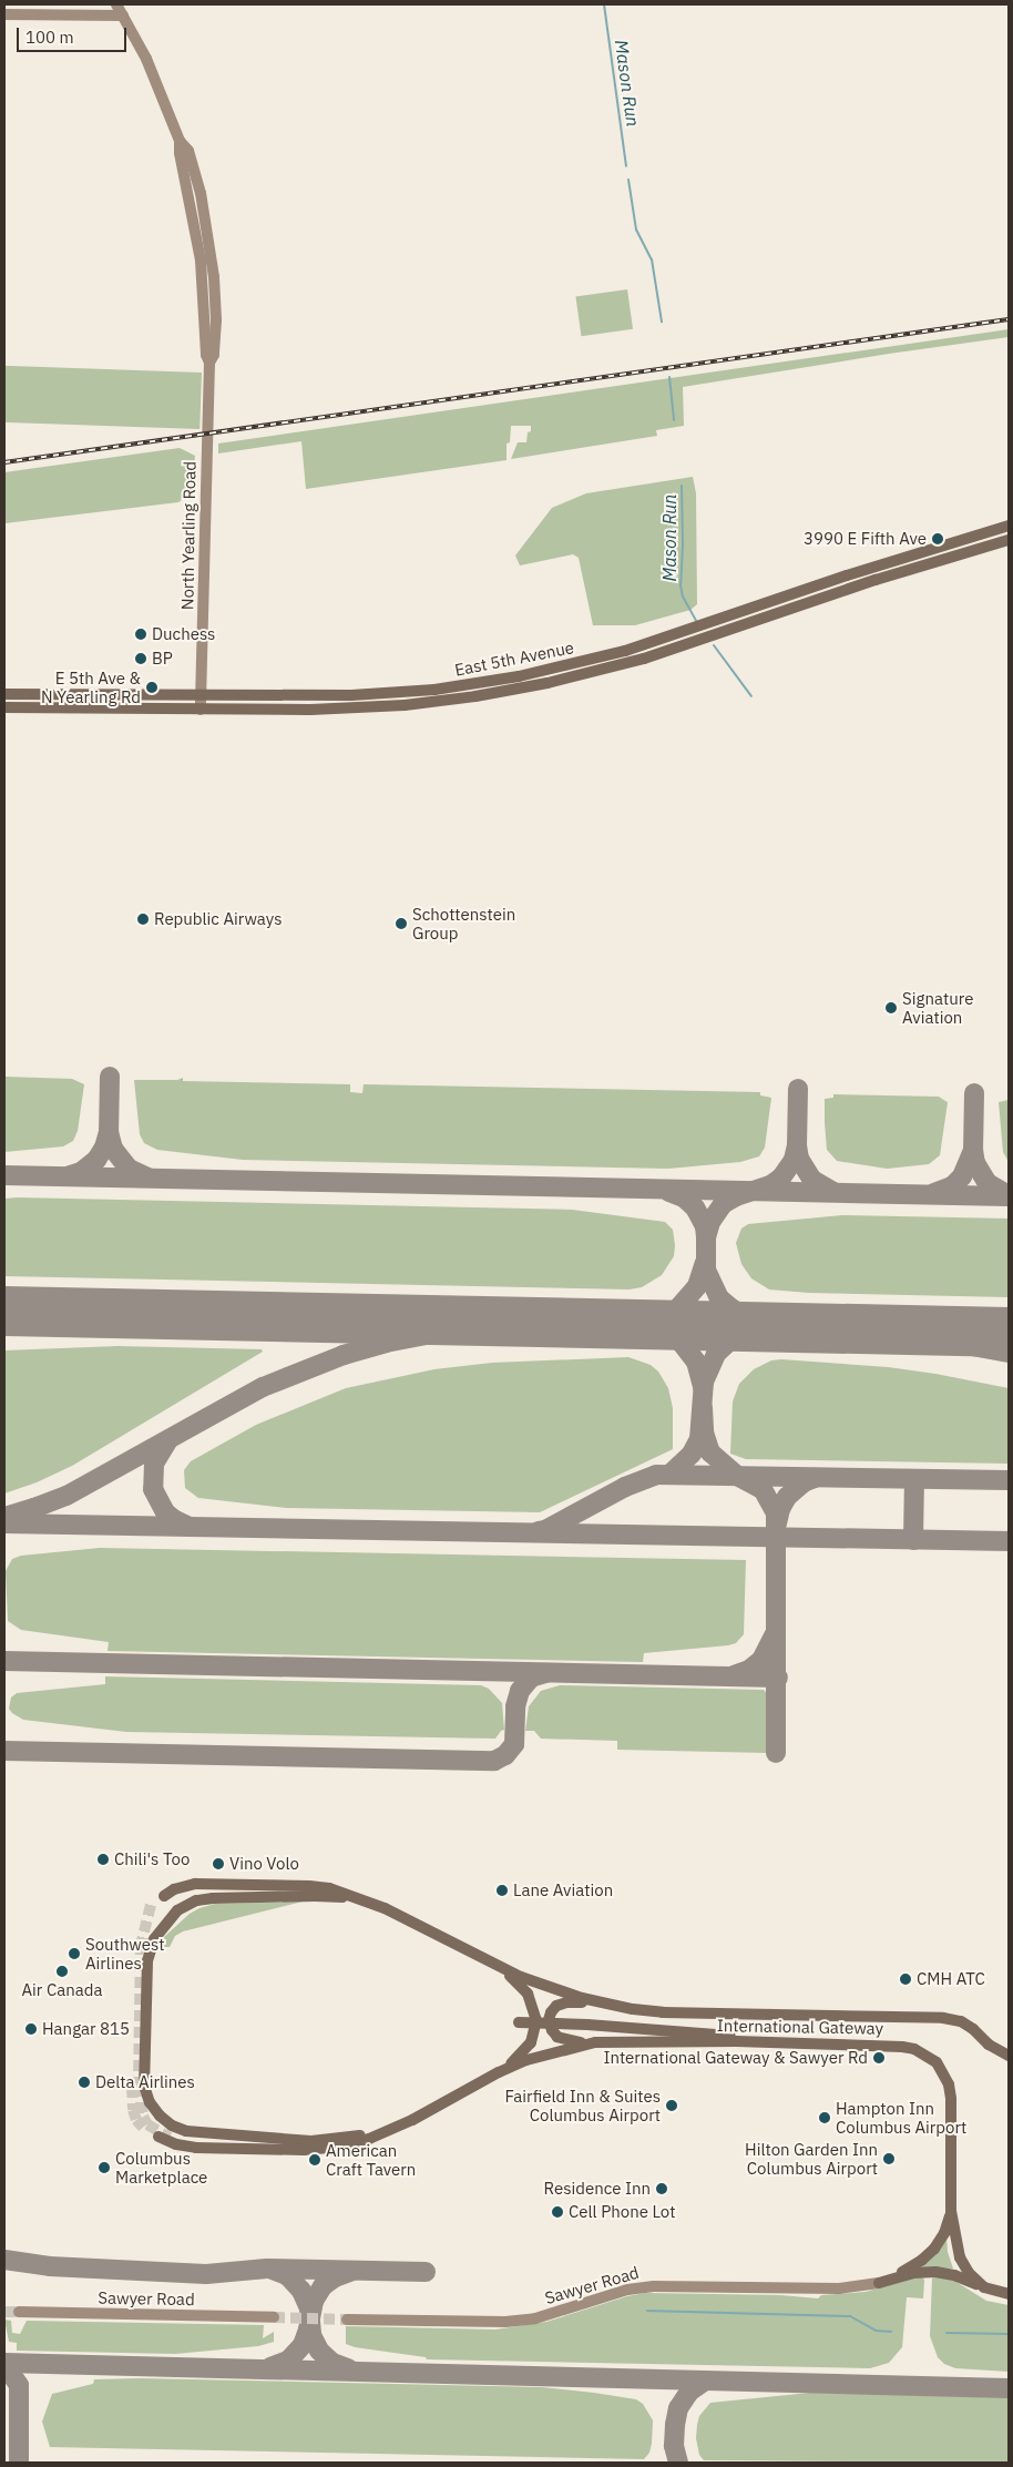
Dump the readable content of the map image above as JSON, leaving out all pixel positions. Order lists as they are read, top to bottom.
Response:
{
  "streets": {
    "main road": ["East 5th Avenue", "International Gateway"],
    "street": ["North Yearling Road", "Sawyer Road"]
  },
  "crossings": [
    ["North Yearling Road", "East 5th Avenue"]
  ],
  "water": ["Mason Run"],
  "places": [
    "3990 E Fifth Ave",
    "Duchess",
    "BP",
    "E 5th Ave & N Yearling Rd",
    "Republic Airways",
    "Schottenstein Group",
    "Signature Aviation",
    "Chili's Too",
    "Vino Volo",
    "Lane Aviation",
    "Southwest Airlines",
    "Air Canada",
    "CMH ATC",
    "Hangar 815",
    "International Gateway & Sawyer Rd",
    "Delta Airlines",
    "Fairfield Inn & Suites Columbus Airport",
    "Hampton Inn Columbus Airport",
    "Hilton Garden Inn Columbus Airport",
    "American Craft Tavern",
    "Columbus Marketplace",
    "Residence Inn",
    "Cell Phone Lot"
  ],
  "scale_bar": "100 m"
}
